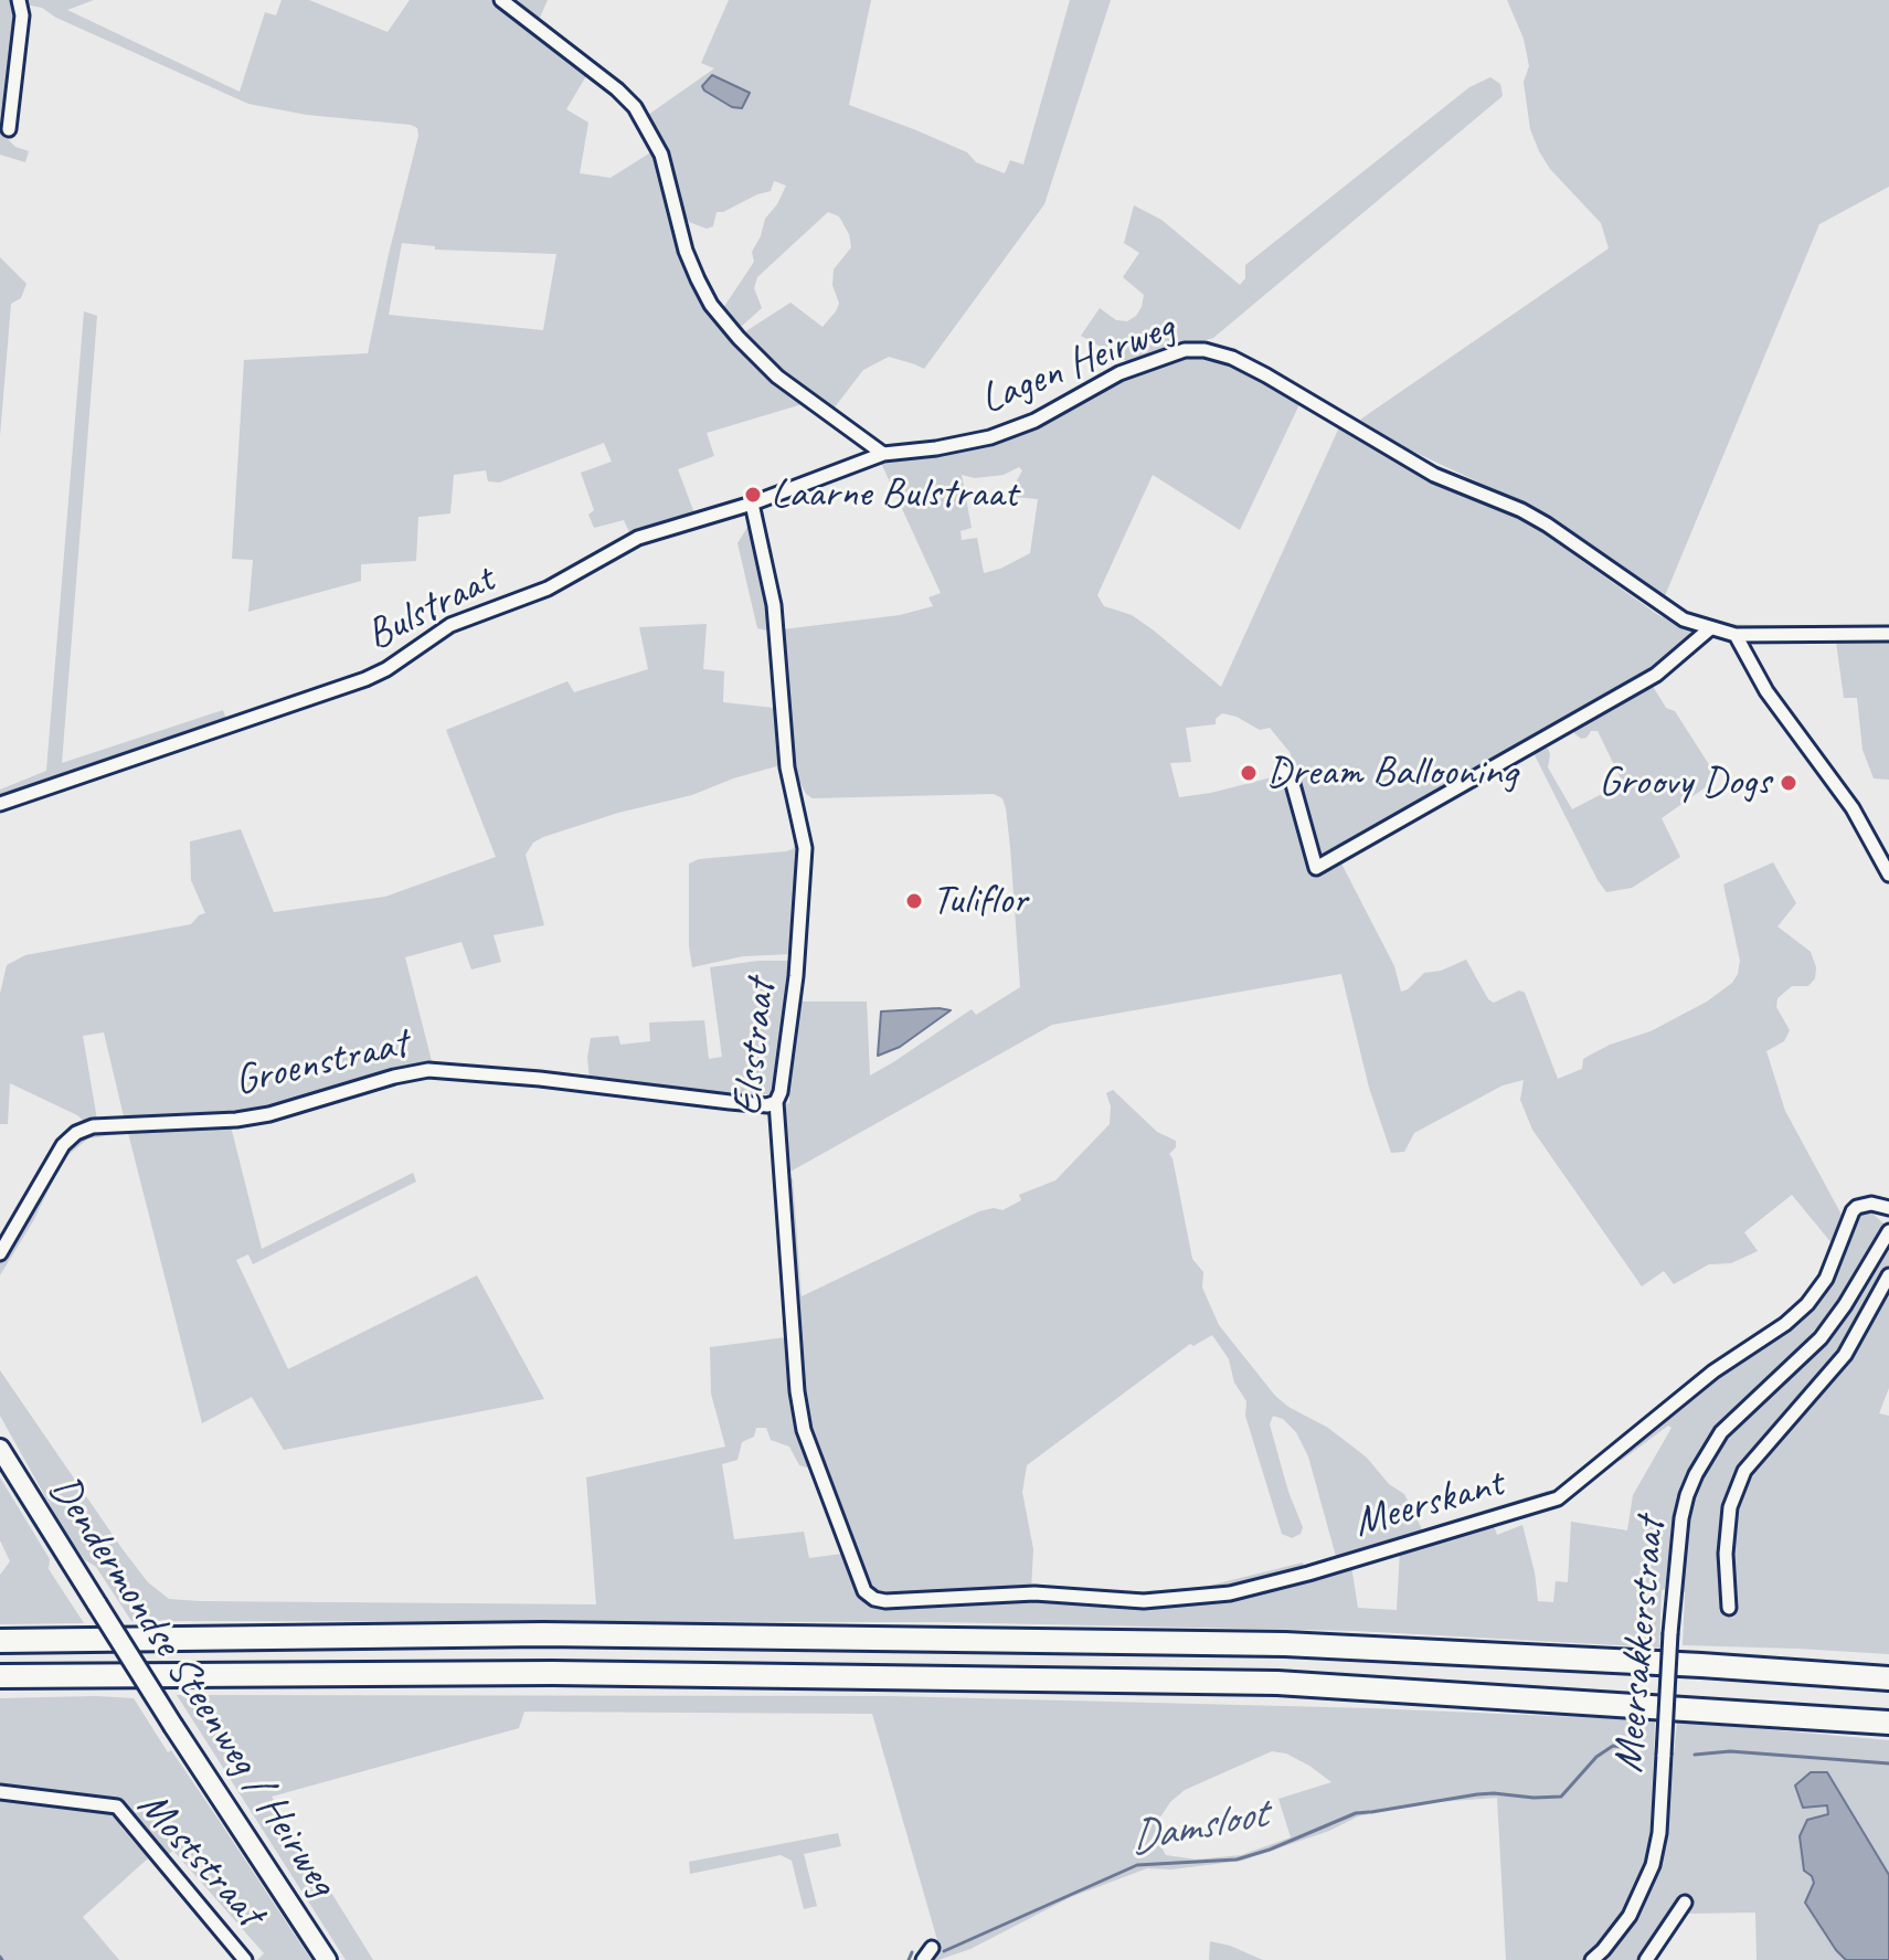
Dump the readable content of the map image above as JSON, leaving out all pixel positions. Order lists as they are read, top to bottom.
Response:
{
  "streets": {
    "main road": ["Dendermondse Steenweg / Heirweg"],
    "street": [
      "Lagen Heirweg",
      "Bulstraat",
      "Elsstraat",
      "Groenstraat",
      "Meerskant",
      "Meersakkerstraat",
      "Moststraat"
    ]
  },
  "crossings": [
    ["Lagen Heirweg", "Bulstraat"],
    ["Bulstraat", "Elsstraat"],
    ["Elsstraat", "Groenstraat"],
    ["Elsstraat", "Meerskant"]
  ],
  "water": ["Damsloot"],
  "places": [
    "Laarne Bulstraat",
    "Dream Ballooning",
    "Groovy Dogs",
    "Tuliflor"
  ]
}
